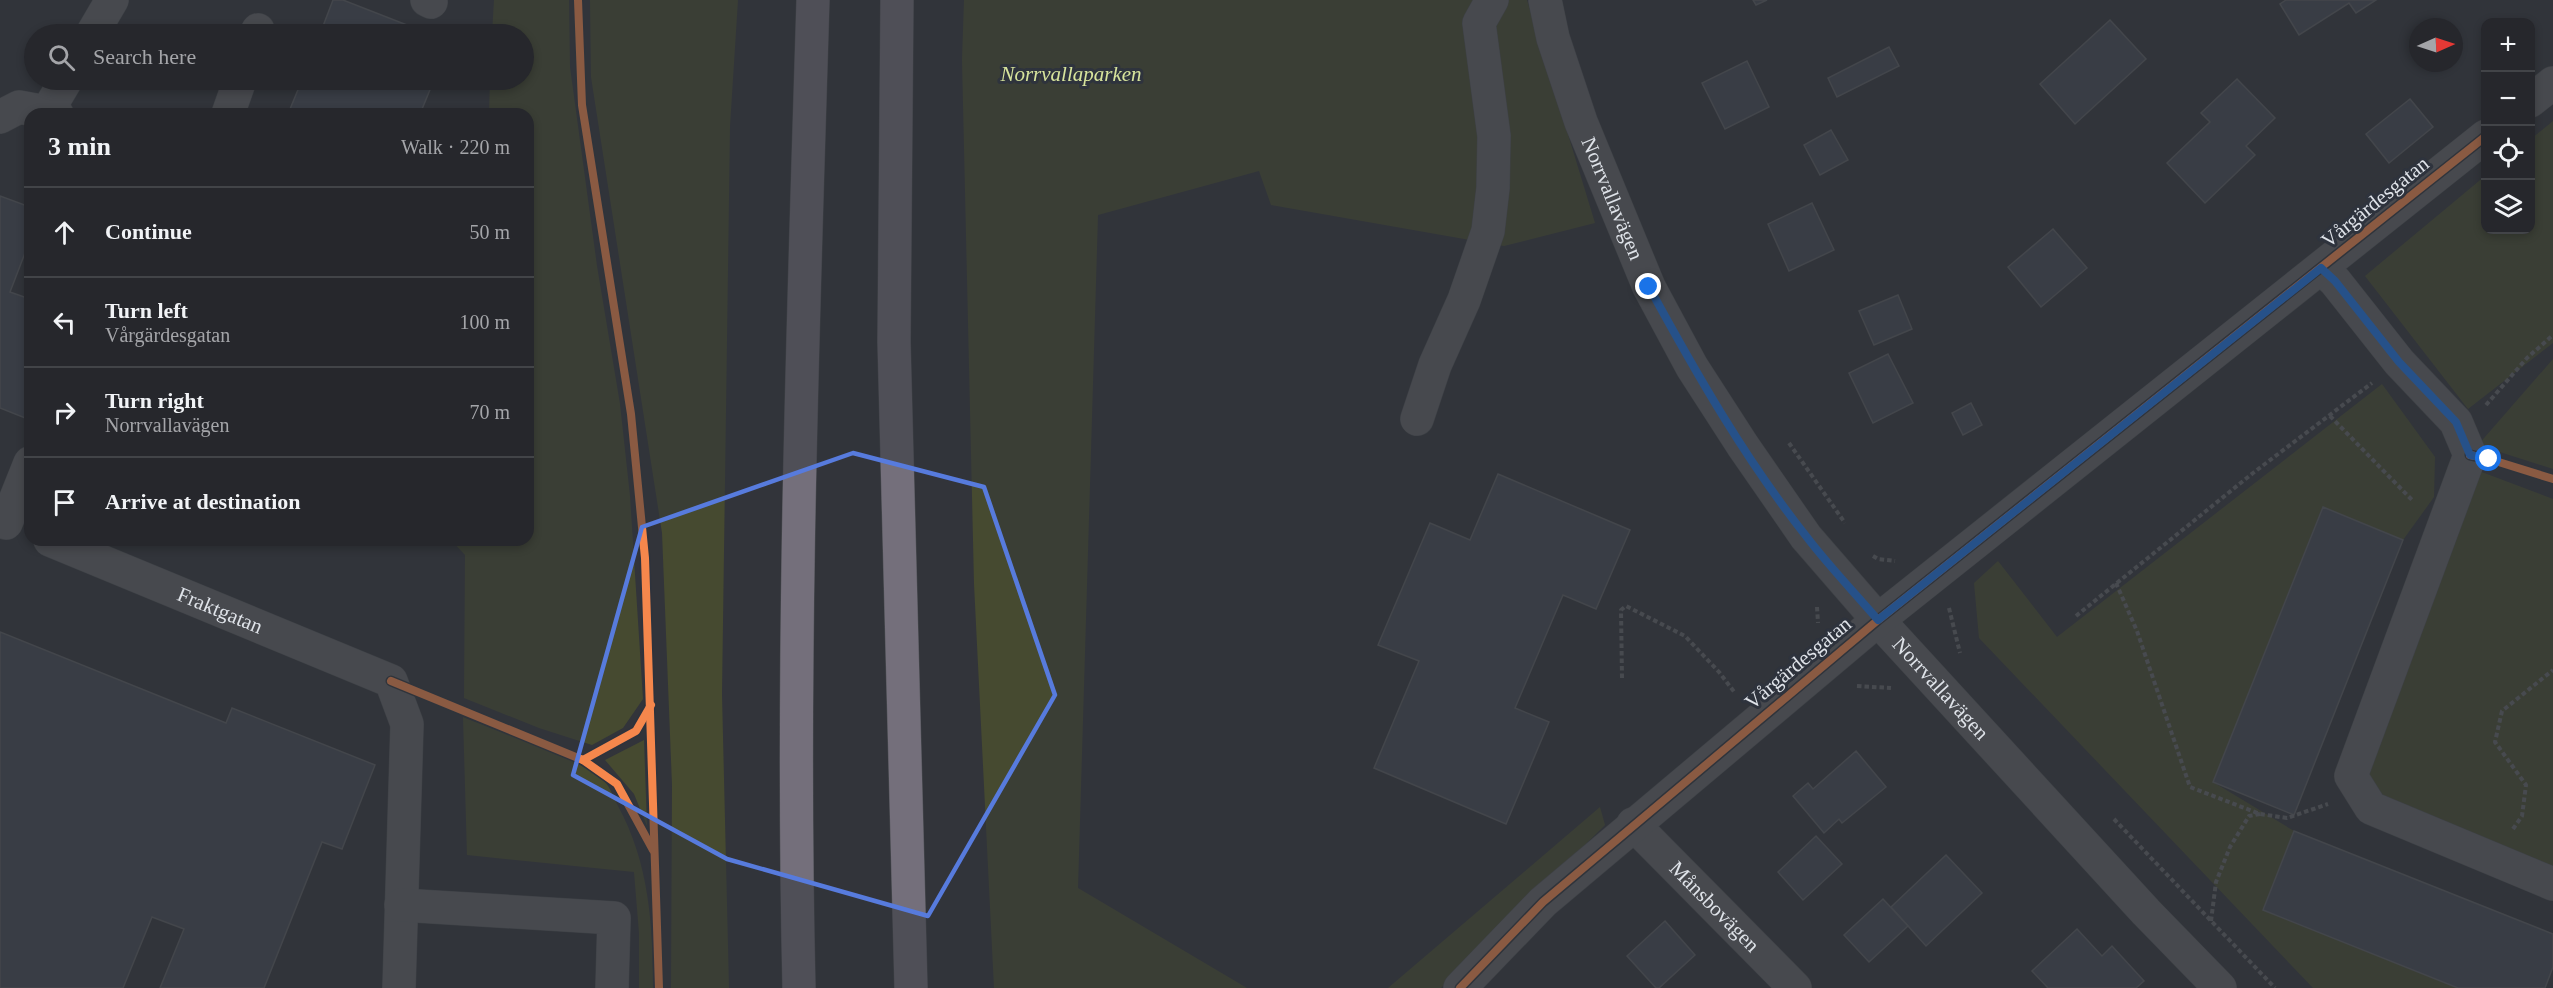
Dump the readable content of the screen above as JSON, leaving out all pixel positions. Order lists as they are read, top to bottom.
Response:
{
  "streets": {
    "street": [
      "Norrvallavägen",
      "Vårgärdesgatan",
      "Fraktgatan",
      "Månsbovägen"
    ]
  },
  "crossings": [
    ["Norrvallavägen", "Vårgärdesgatan"],
    ["Vårgärdesgatan", "Månsbovägen"]
  ],
  "parks": ["Norrvallaparken"],
  "north": "right",
  "page": {
    "map_buttons": ["+", "−"],
    "search": "Search here",
    "heading": ["3 min", "Walk · 220 m"],
    "list": [
      ["Continue", "50 m"],
      ["Turn left", "Vårgärdesgatan", "100 m"],
      ["Turn right", "Norrvallavägen", "70 m"],
      "Arrive at destination"
    ]
  }
}
